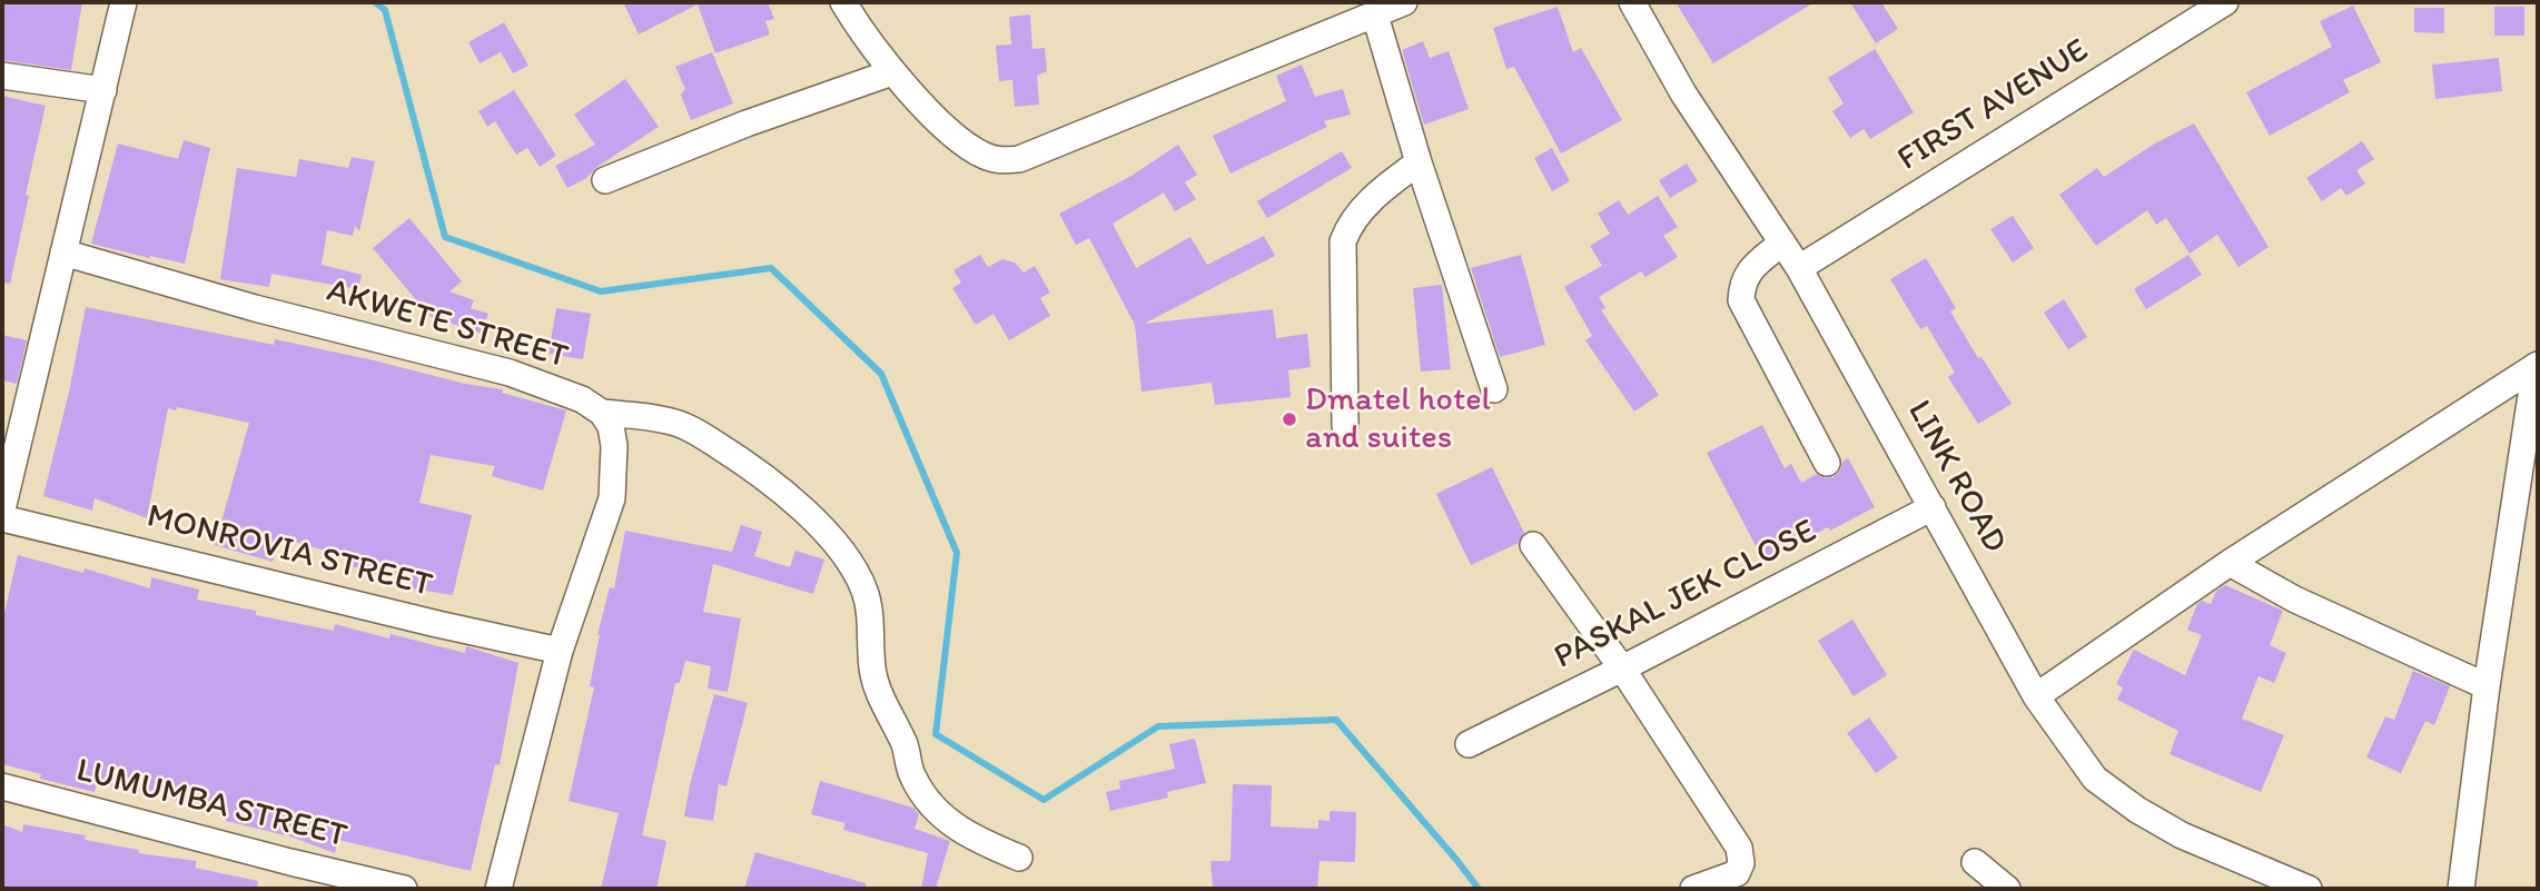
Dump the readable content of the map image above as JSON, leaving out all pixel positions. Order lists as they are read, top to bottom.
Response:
{
  "streets": {
    "street": [
      "FIRST AVENUE",
      "AKWETE STREET",
      "LINK ROAD",
      "MONROVIA STREET",
      "PASKAL JEK CLOSE",
      "LUMUMBA STREET"
    ]
  },
  "crossings": [
    ["FIRST AVENUE", "LINK ROAD"],
    ["LINK ROAD", "PASKAL JEK CLOSE"]
  ],
  "places": ["Dmatel hotel and suites"]
}
